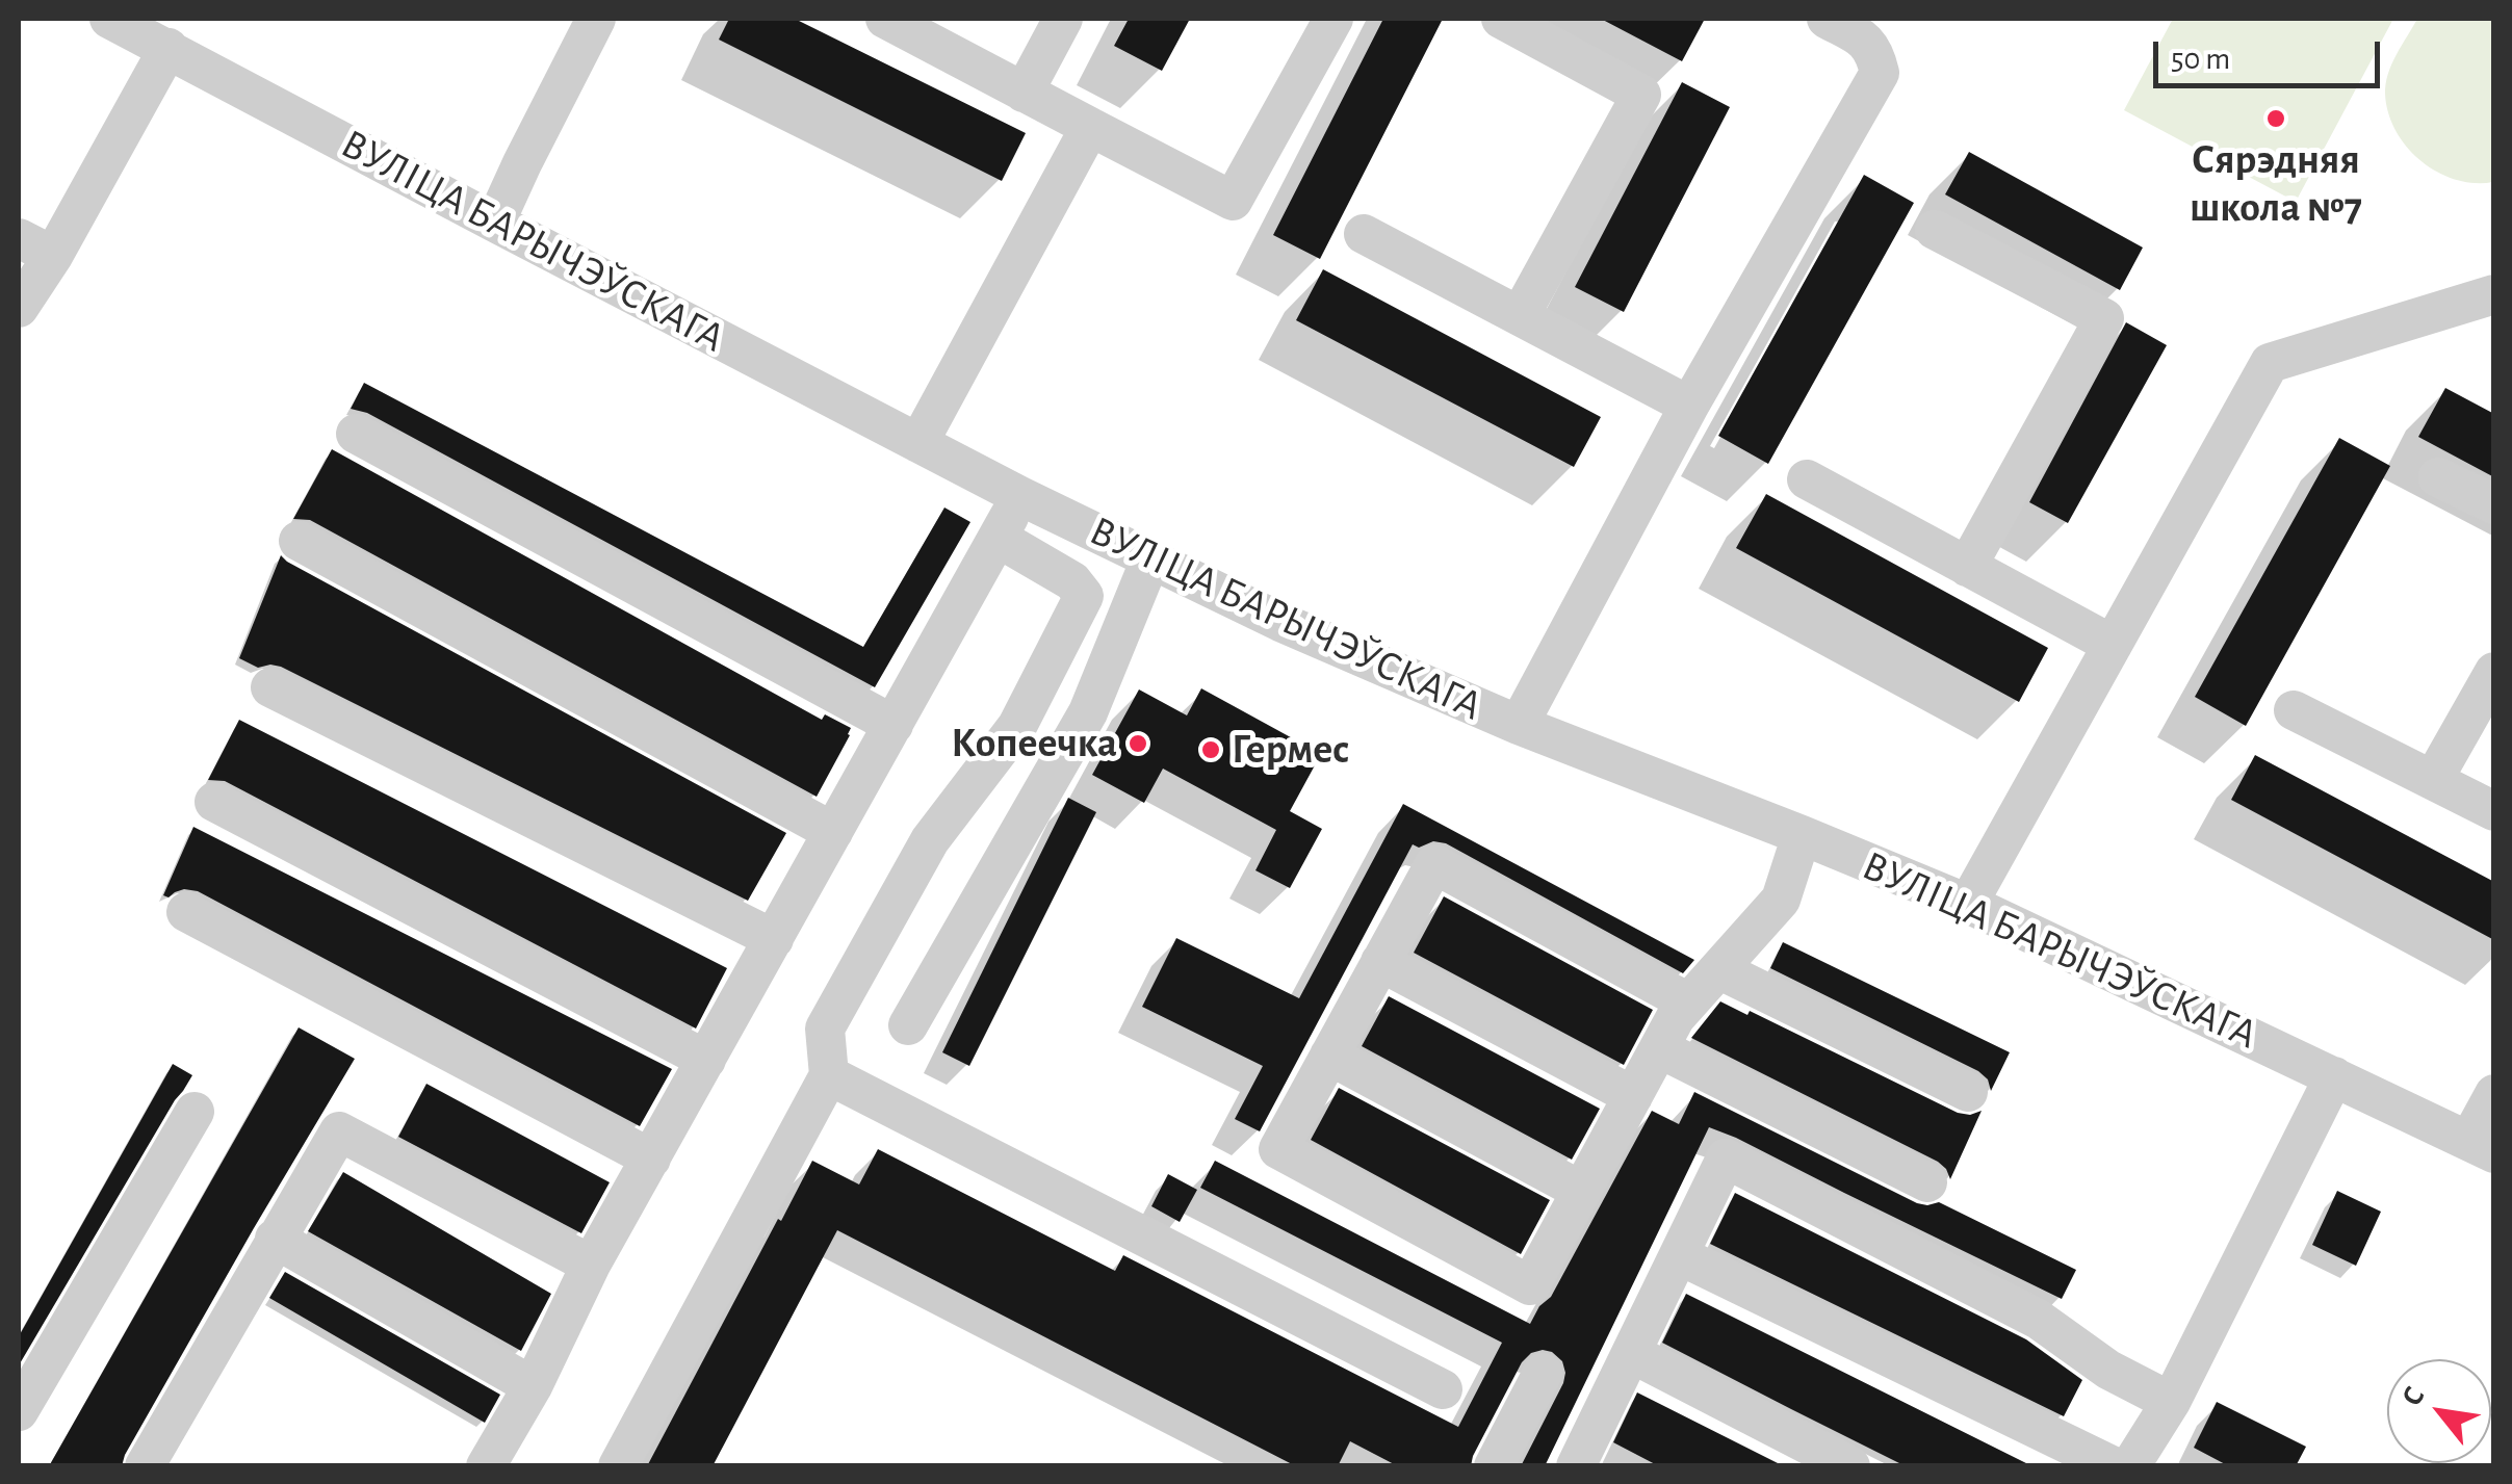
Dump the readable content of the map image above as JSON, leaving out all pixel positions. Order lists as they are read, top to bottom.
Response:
{
  "streets": {
    "street": ["ВУЛІЦА БАРЫЧЭЎСКАГА"]
  },
  "places": ["Сярэдняя школа №7", "Копеечка", "Гермес"],
  "scale_bar": "50 m",
  "north": "top left"
}
